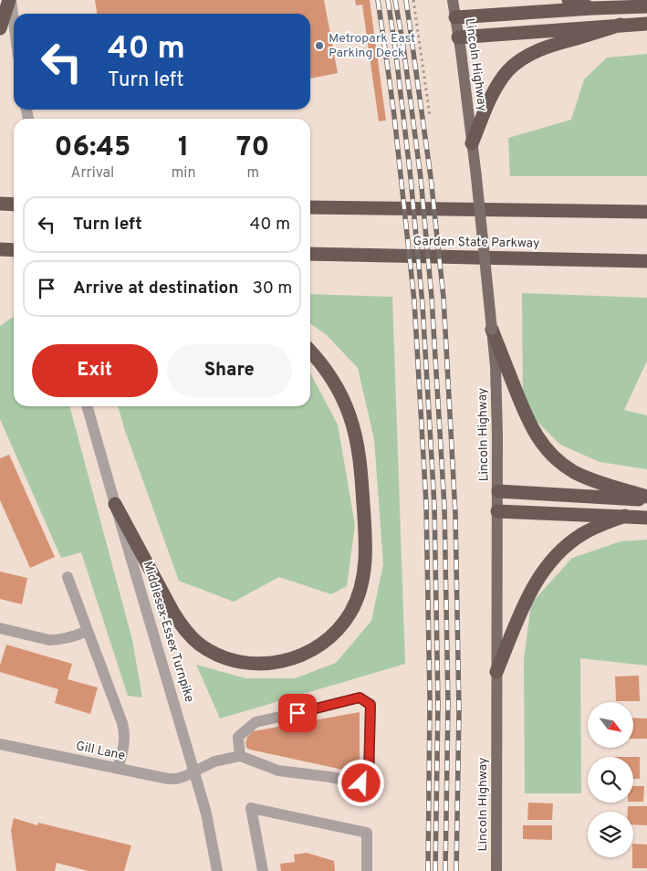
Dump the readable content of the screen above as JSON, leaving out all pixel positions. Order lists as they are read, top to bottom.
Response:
{
  "streets": {
    "highway": ["Garden State Parkway"],
    "main road": ["Lincoln Highway"],
    "street": ["Middlesex-Essex Turnpike", "Gill Lane"]
  },
  "crossings": [
    ["Middlesex-Essex Turnpike", "Gill Lane"]
  ],
  "places": ["Metropark East Parking Deck"],
  "north": "bottom right",
  "page": {
    "turn": ["40 m", "Turn left"],
    "eta": [
      "06:45",
      "Arrival",
      "1",
      "min",
      "70",
      "m"
    ],
    "list": [
      {
        "name": "Turn left",
        "value": "40 m"
      },
      {
        "name": "Arrive at destination",
        "value": "30 m"
      }
    ],
    "buttons": ["Exit", "Share"]
  }
}
